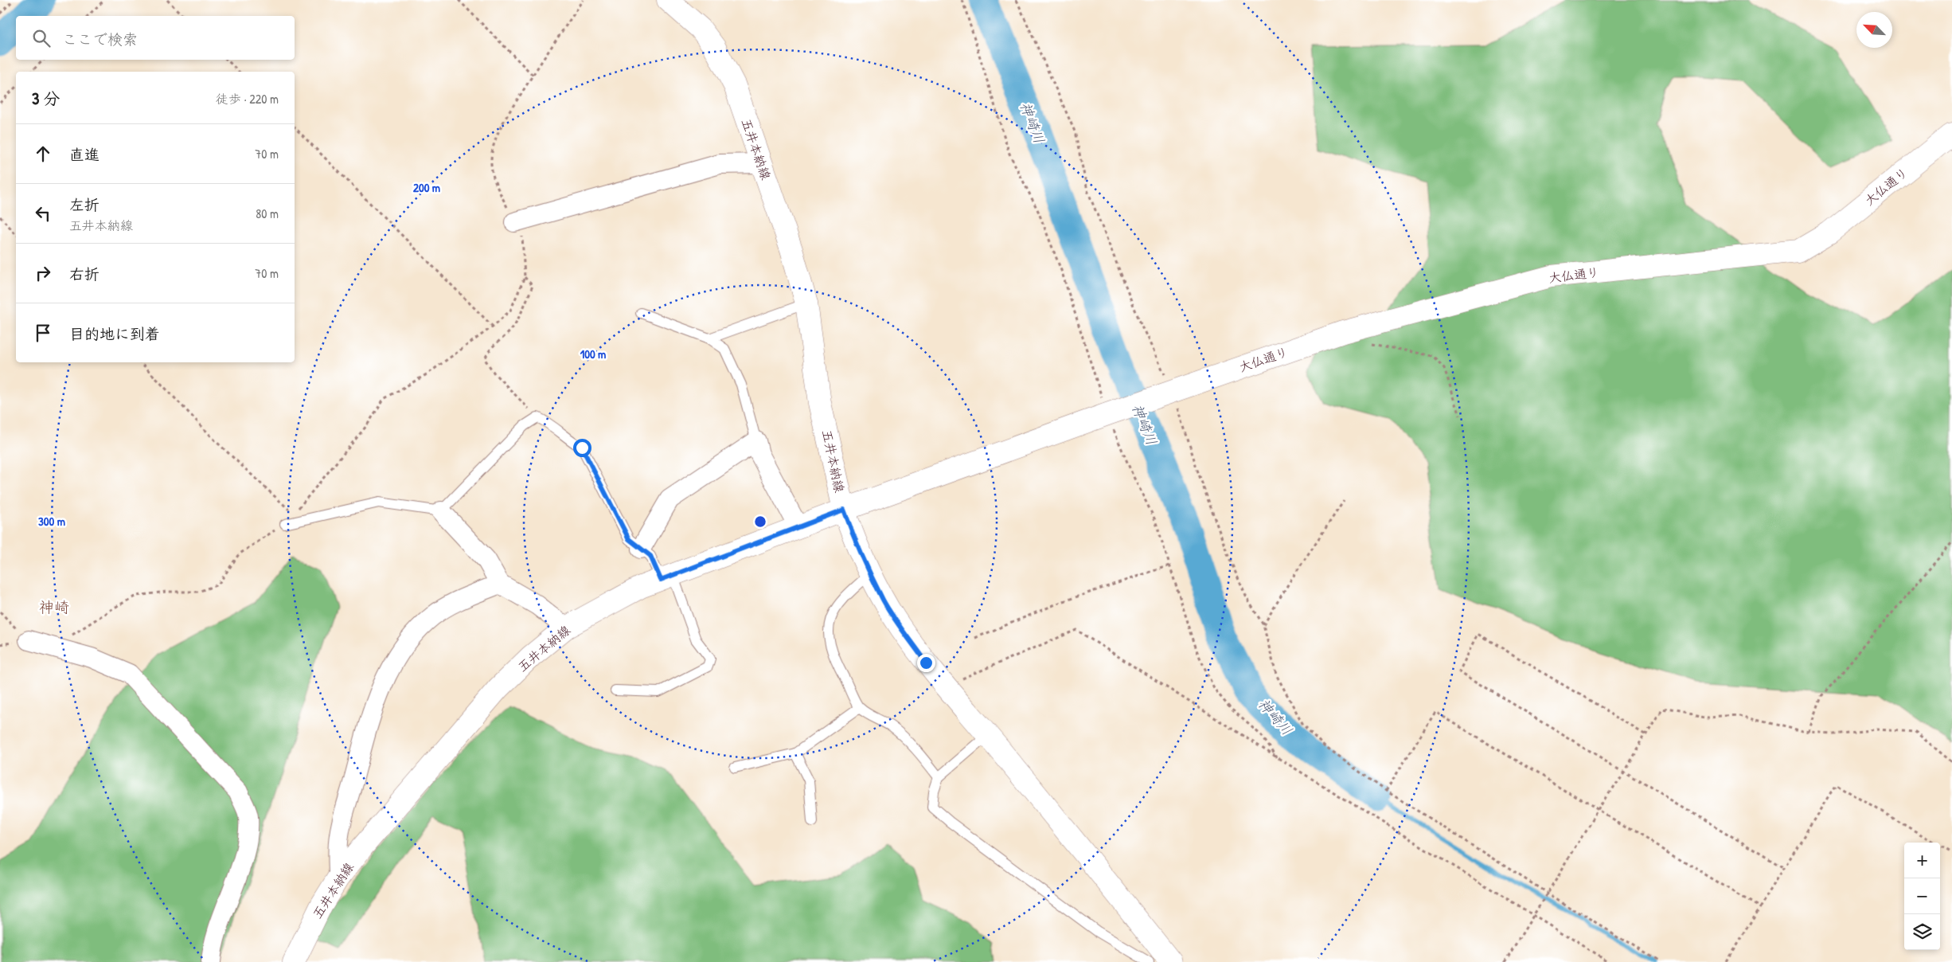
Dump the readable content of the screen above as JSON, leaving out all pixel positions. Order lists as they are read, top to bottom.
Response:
{
  "streets": {
    "street": ["五井本納線", "大仏通り"]
  },
  "crossings": [
    ["五井本納線", "大仏通り"]
  ],
  "districts": ["神崎"],
  "water": ["神崎川"],
  "north": "top left",
  "page": {
    "search": "ここで検索",
    "heading": ["3 分", "徒歩 · 220 m"],
    "list": [
      ["直進", "70 m"],
      ["左折", "五井本納線", "80 m"],
      ["右折", "70 m"],
      "目的地に到着"
    ],
    "map_buttons": ["+", "−"]
  },
  "rings": ["200 m", "100 m", "300 m"]
}
